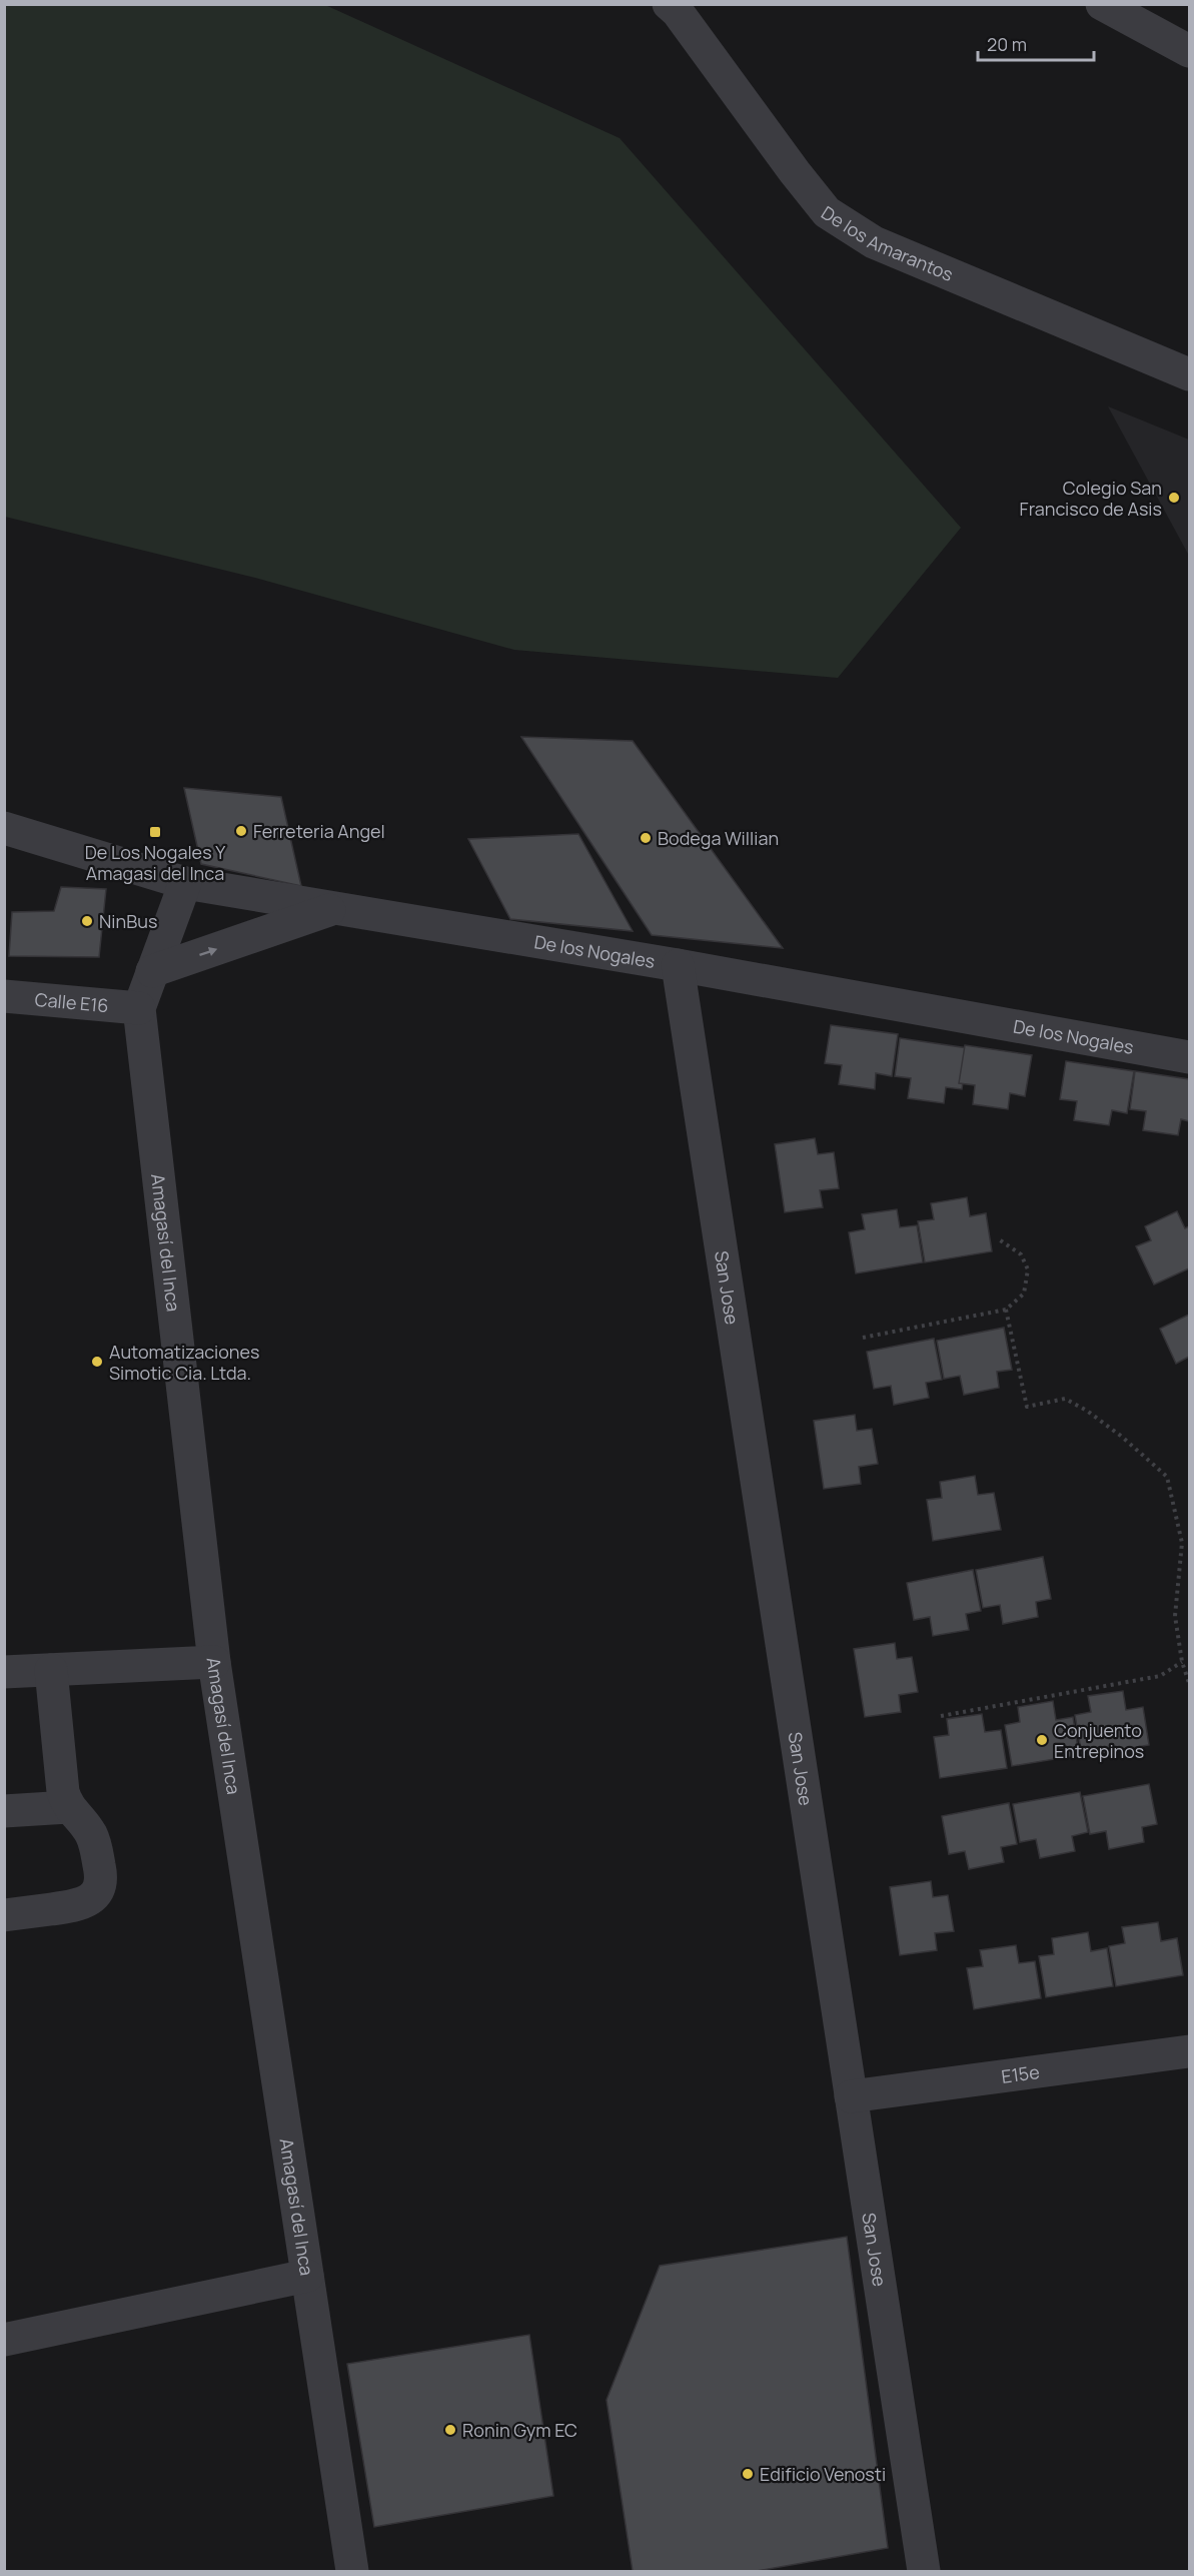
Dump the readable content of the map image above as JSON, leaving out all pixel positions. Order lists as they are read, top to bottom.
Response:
{
  "streets": {
    "street": [
      "De los Amarantos",
      "De los Nogales",
      "Calle E16",
      "Amagasí del Inca",
      "San Jose",
      "E15e"
    ]
  },
  "crossings": [
    ["De los Nogales", "Amagasí del Inca"],
    ["De los Nogales", "San Jose"],
    ["Calle E16", "Amagasí del Inca"],
    ["San Jose", "E15e"]
  ],
  "places": {
    "other": [
      "Colegio San Francisco de Asis",
      "Ferreteria Angel",
      "Bodega Willian",
      "NinBus",
      "Automatizaciones Simotic Cia. Ltda.",
      "Conjuento Entrepinos",
      "Ronin Gym EC",
      "Edificio Venosti"
    ],
    "transit": ["De Los Nogales Y Amagasi del Inca"]
  },
  "scale_bar": "20 m"
}
